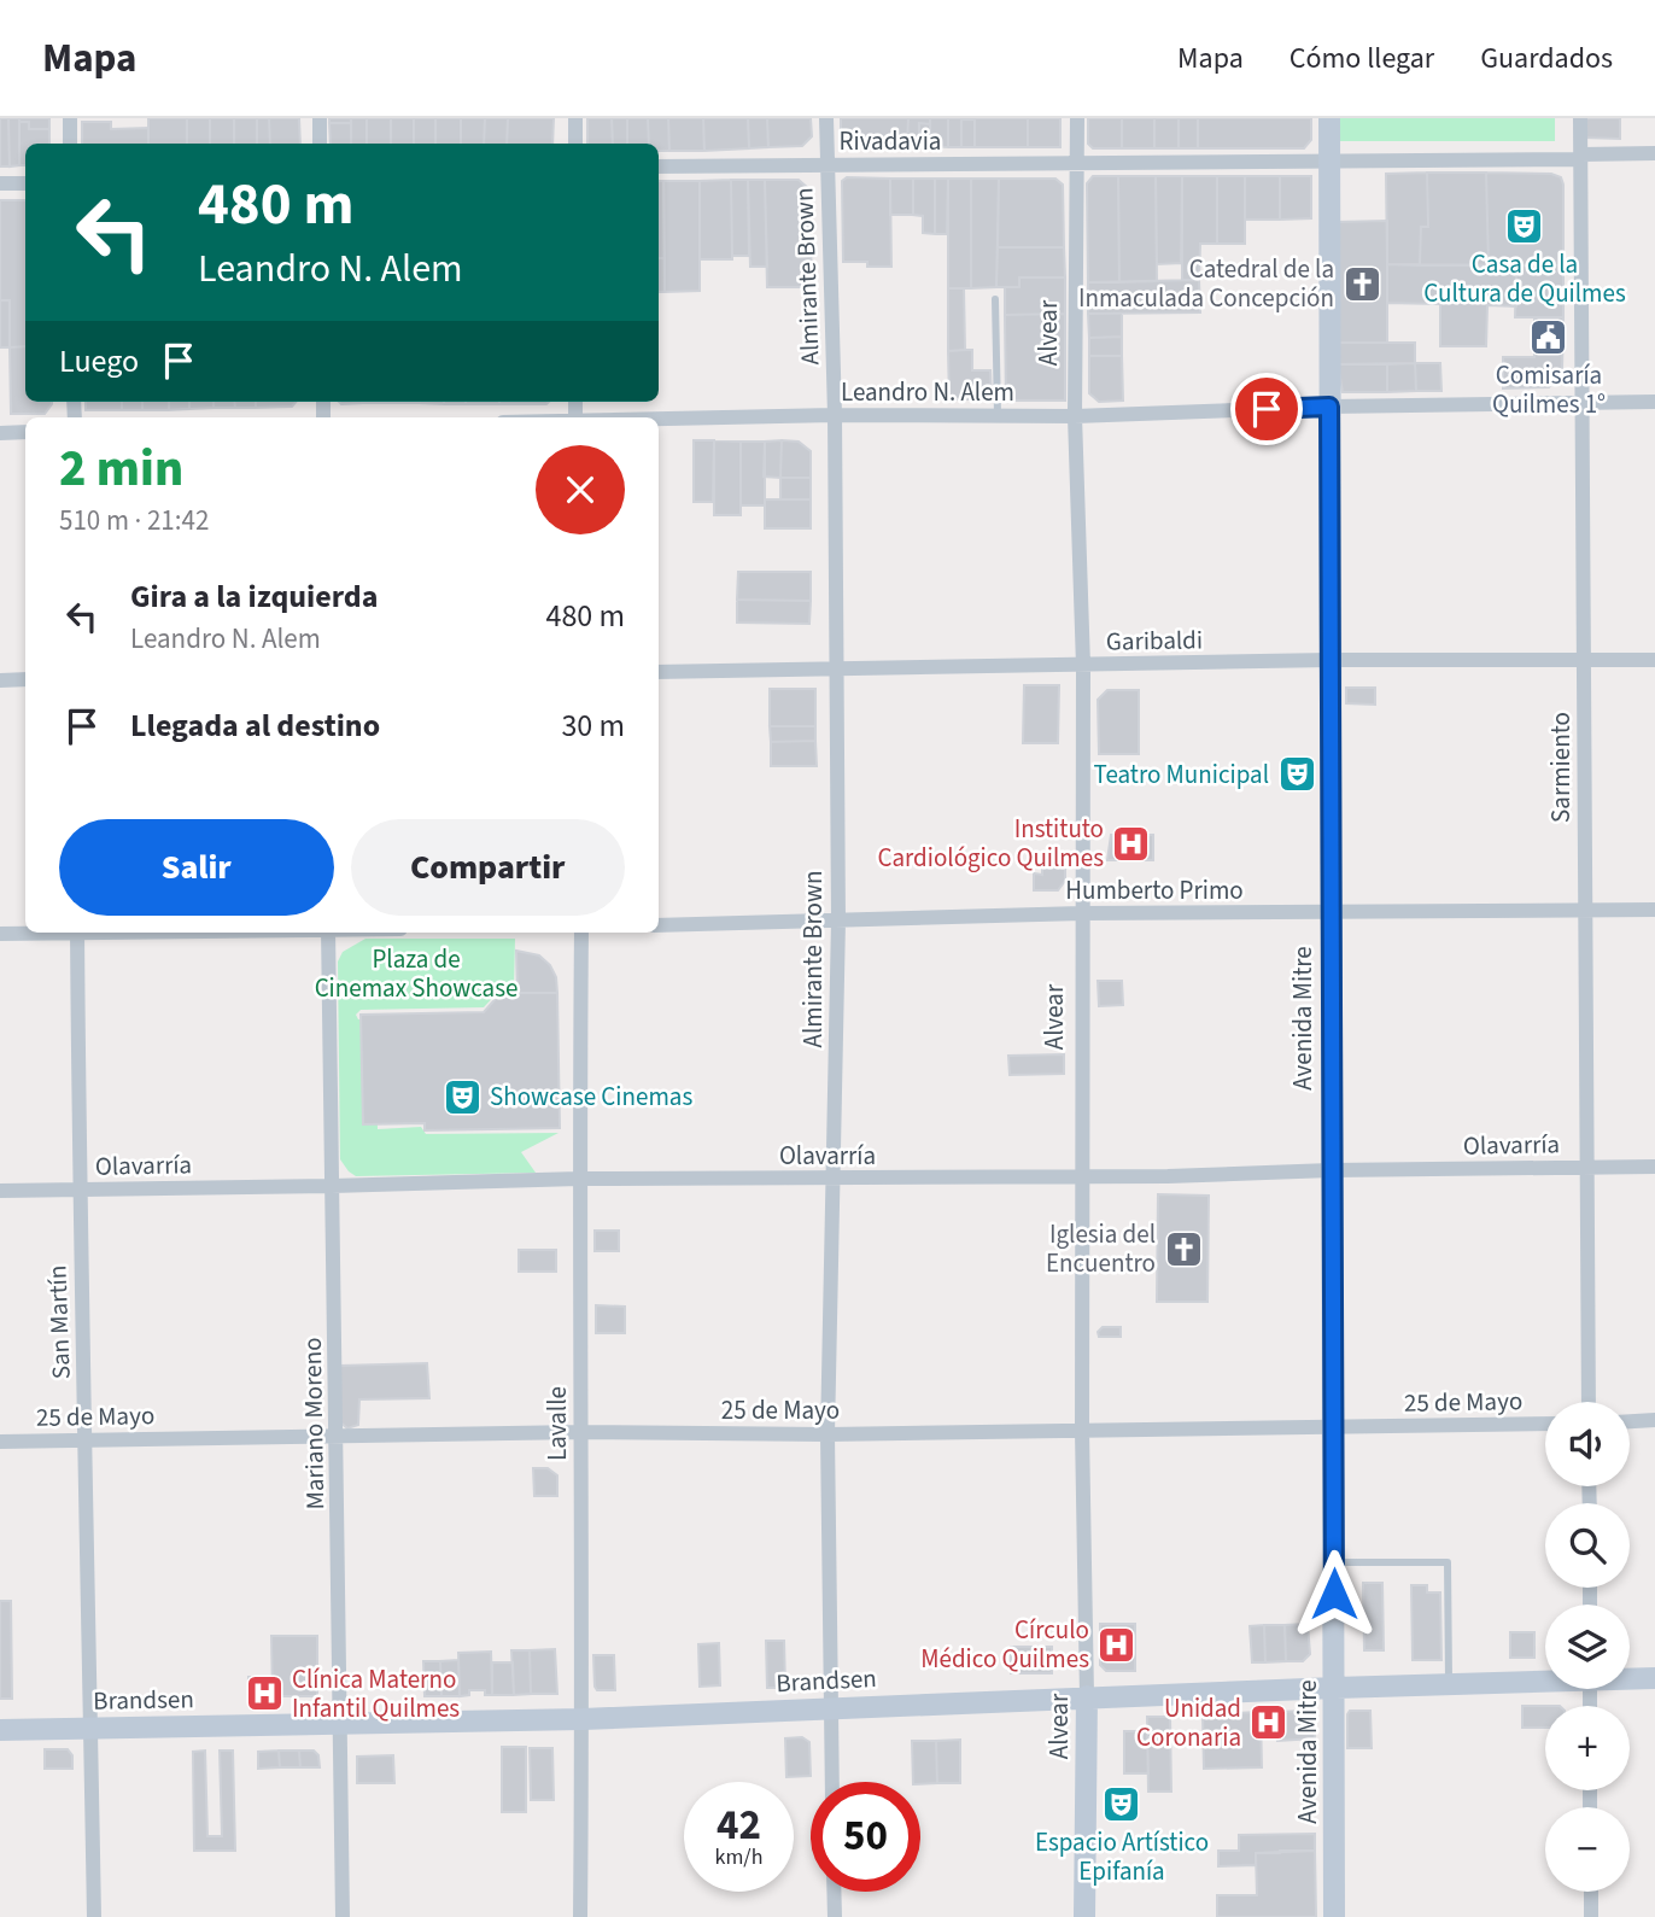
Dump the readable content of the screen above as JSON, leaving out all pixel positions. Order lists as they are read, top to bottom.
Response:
{
  "streets": {
    "main road": ["Alvear", "Avenida Mitre", "Brandsen"],
    "street": [
      "Rivadavia",
      "Almirante Brown",
      "Leandro N. Alem",
      "Garibaldi",
      "Sarmiento",
      "Humberto Primo",
      "Olavarría",
      "San Martín",
      "25 de Mayo",
      "Mariano Moreno",
      "Lavalle"
    ]
  },
  "crossings": [
    ["Rivadavia", "Almirante Brown"],
    ["Rivadavia", "Alvear"],
    ["Rivadavia", "Sarmiento"],
    ["Rivadavia", "Avenida Mitre"],
    ["Almirante Brown", "Leandro N. Alem"],
    ["Almirante Brown", "Garibaldi"],
    ["Almirante Brown", "Humberto Primo"],
    ["Almirante Brown", "Olavarría"],
    ["Almirante Brown", "25 de Mayo"],
    ["Almirante Brown", "Brandsen"],
    ["Alvear", "Leandro N. Alem"],
    ["Alvear", "Garibaldi"],
    ["Alvear", "Humberto Primo"],
    ["Alvear", "Olavarría"],
    ["Alvear", "25 de Mayo"],
    ["Alvear", "Brandsen"],
    ["Leandro N. Alem", "Sarmiento"],
    ["Leandro N. Alem", "Avenida Mitre"],
    ["Garibaldi", "Sarmiento"],
    ["Garibaldi", "Avenida Mitre"],
    ["Sarmiento", "Humberto Primo"],
    ["Sarmiento", "Olavarría"],
    ["Humberto Primo", "Avenida Mitre"],
    ["Avenida Mitre", "Olavarría"],
    ["Avenida Mitre", "25 de Mayo"],
    ["Avenida Mitre", "Brandsen"],
    ["Olavarría", "San Martín"],
    ["Olavarría", "Mariano Moreno"],
    ["Olavarría", "Lavalle"],
    ["San Martín", "25 de Mayo"],
    ["San Martín", "Brandsen"],
    ["25 de Mayo", "Mariano Moreno"],
    ["25 de Mayo", "Lavalle"],
    ["Mariano Moreno", "Brandsen"],
    ["Lavalle", "Brandsen"]
  ],
  "parks": ["Plaza de Cinemax Showcase"],
  "places": {
    "theatre": [
      "Casa de la Cultura de Quilmes",
      "Teatro Municipal",
      "Showcase Cinemas",
      "Espacio Artístico Epifanía"
    ],
    "church": ["Catedral de la Inmaculada Concepción", "Iglesia del Encuentro"],
    "public building": ["Comisaría Quilmes 1°"],
    "hospital": [
      "Instituto Cardiológico Quilmes",
      "Círculo Médico Quilmes",
      "Clínica Materno Infantil Quilmes",
      "Unidad Coronaria"
    ]
  },
  "page": {
    "header": "Mapa",
    "nav": ["Mapa", "Cómo llegar", "Guardados"],
    "turn": ["480 m", "Leandro N. Alem"],
    "then": "Luego",
    "heading": ["2 min", "510 m · 21:42"],
    "list": [
      {
        "name": "Gira a la izquierda",
        "note": "Leandro N. Alem",
        "value": "480 m"
      },
      {
        "name": "Llegada al destino",
        "value": "30 m"
      }
    ],
    "buttons": ["Salir", "Compartir"],
    "map_buttons": ["+", "−"],
    "speed": "42 km/h",
    "limit": "50"
  }
}
